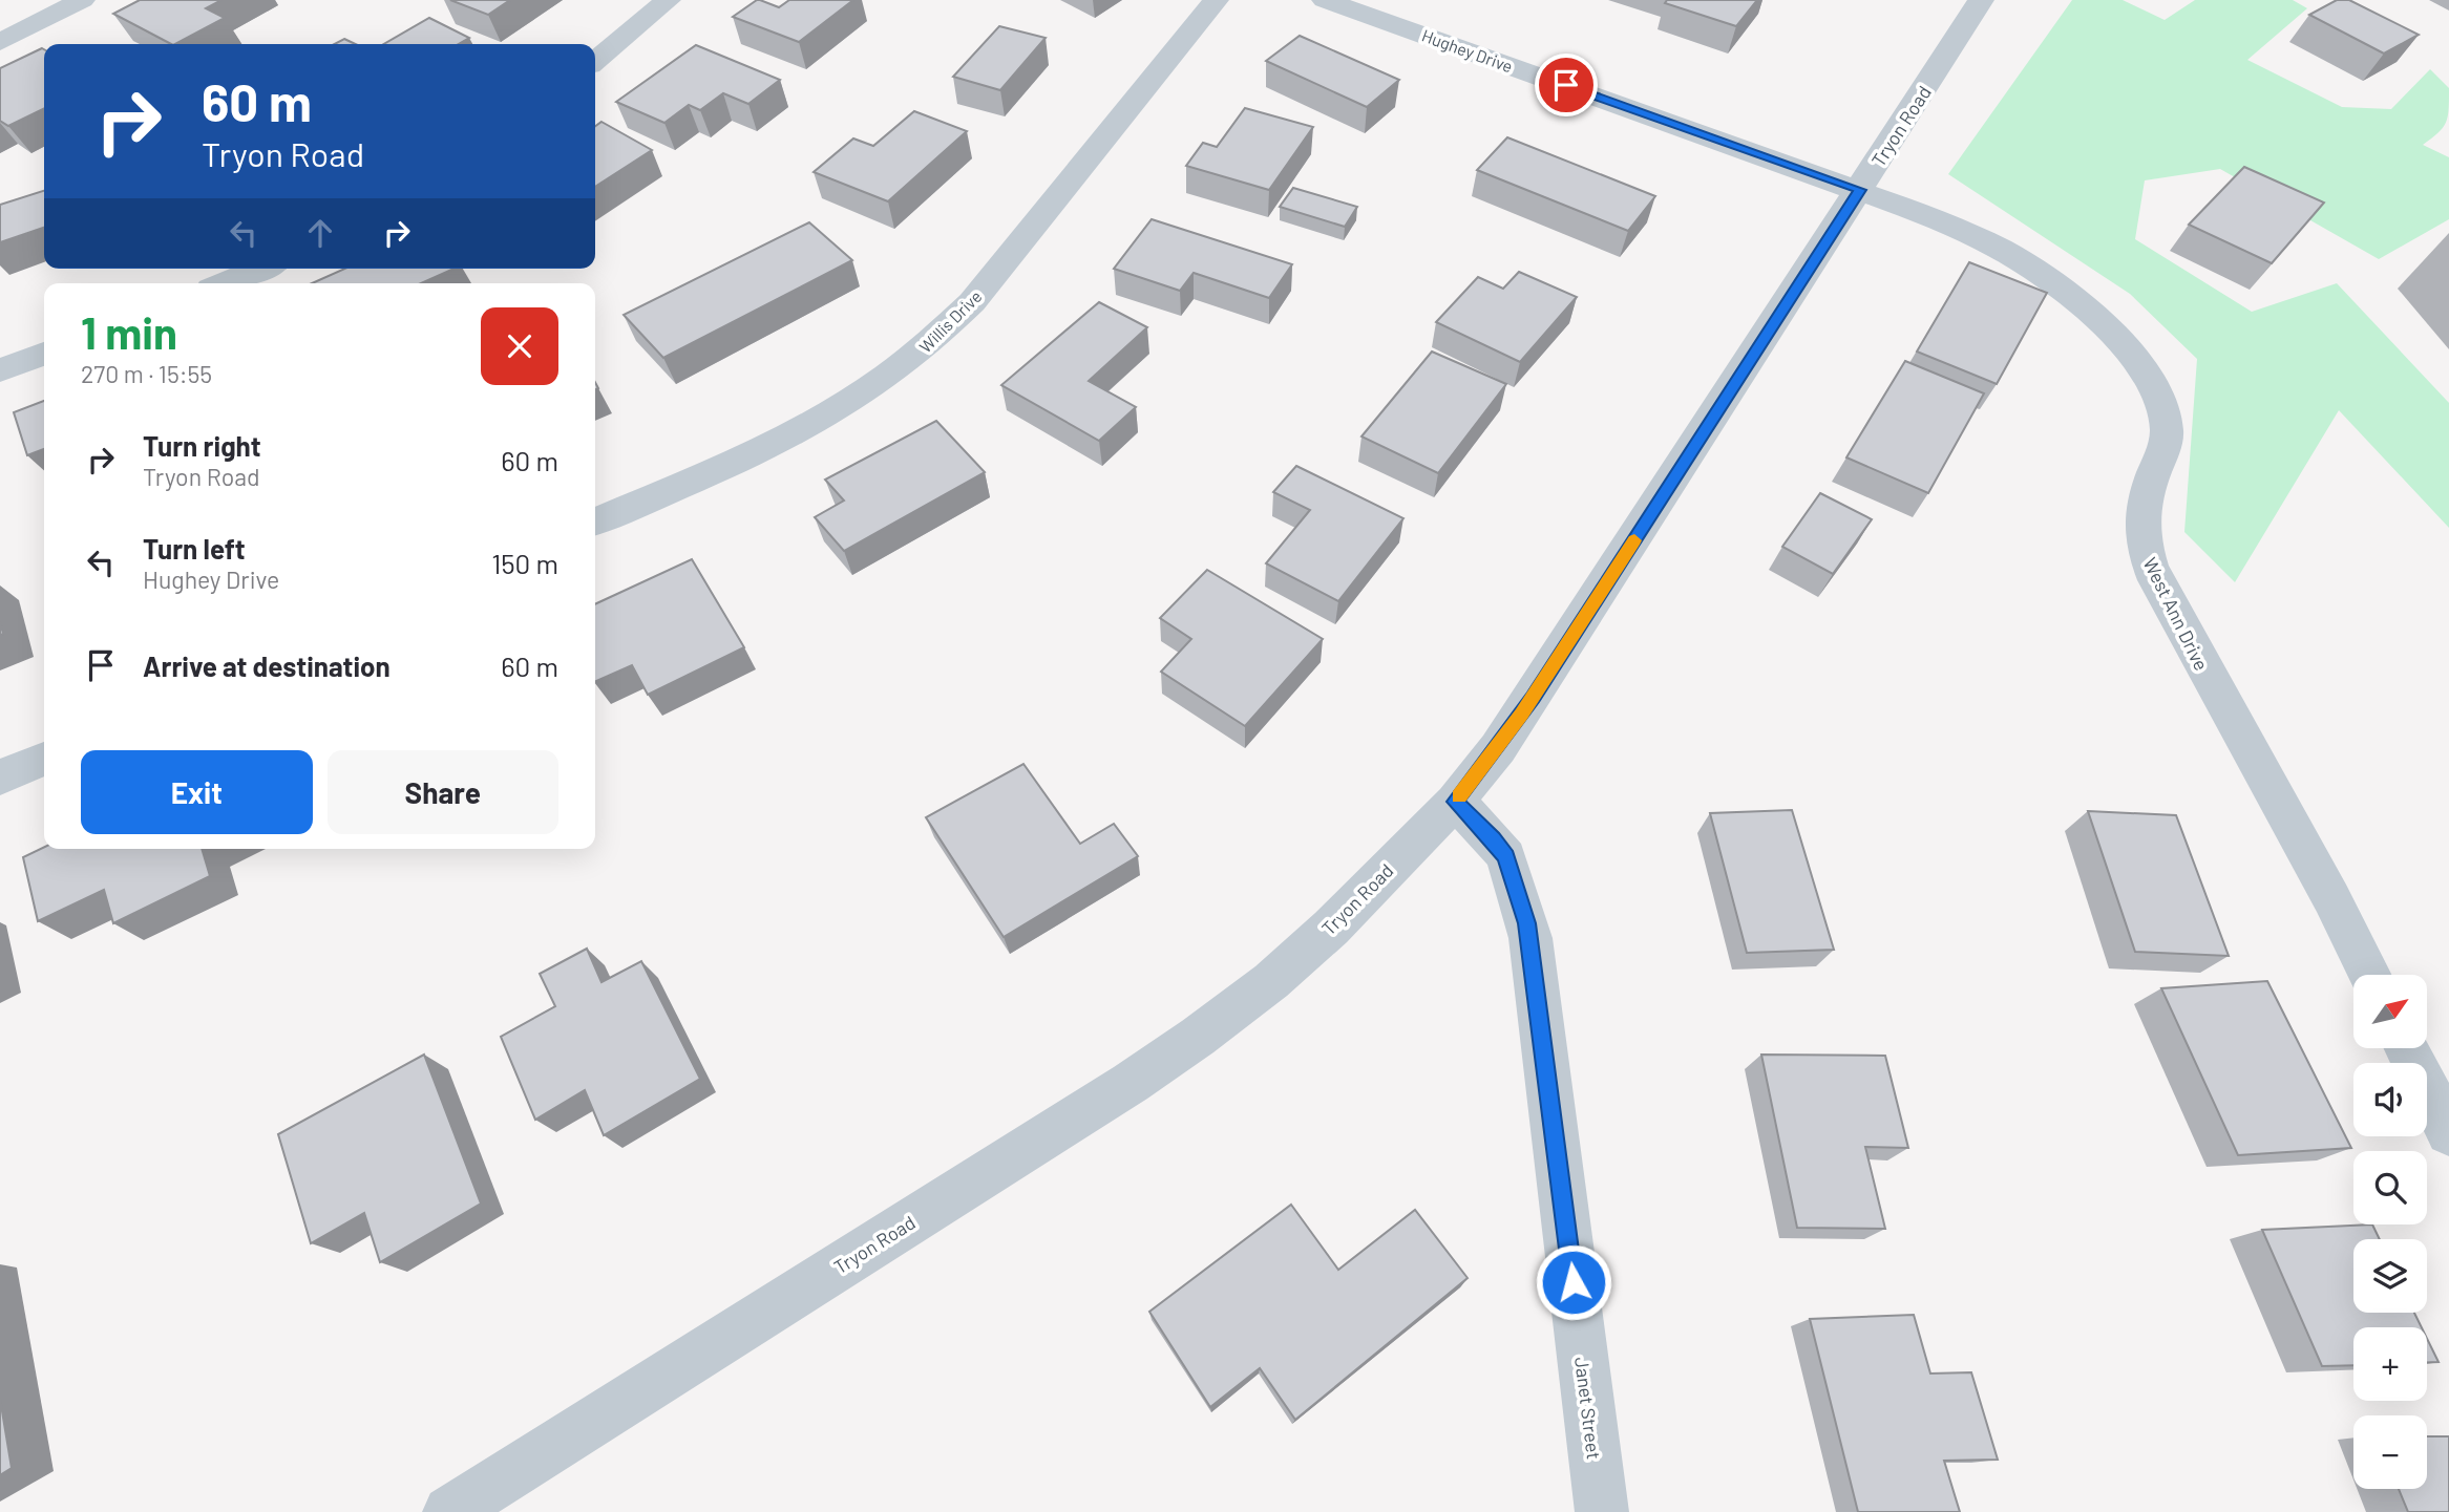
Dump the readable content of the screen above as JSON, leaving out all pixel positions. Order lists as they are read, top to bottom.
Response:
{
  "streets": {
    "street": [
      "Hughey Drive",
      "Tryon Road",
      "Willis Drive",
      "West Ann Drive",
      "Janet Street"
    ]
  },
  "crossings": [
    ["Hughey Drive", "Tryon Road"],
    ["Hughey Drive", "West Ann Drive"],
    ["Tryon Road", "West Ann Drive"],
    ["Tryon Road", "Janet Street"]
  ],
  "north": "top right",
  "page": {
    "turn": ["60 m", "Tryon Road"],
    "heading": ["1 min", "270 m · 15:55"],
    "list": [
      {
        "name": "Turn right",
        "note": "Tryon Road",
        "value": "60 m"
      },
      {
        "name": "Turn left",
        "note": "Hughey Drive",
        "value": "150 m"
      },
      {
        "name": "Arrive at destination",
        "value": "60 m"
      }
    ],
    "buttons": ["Exit", "Share"],
    "map_buttons": ["+", "−"]
  }
}
